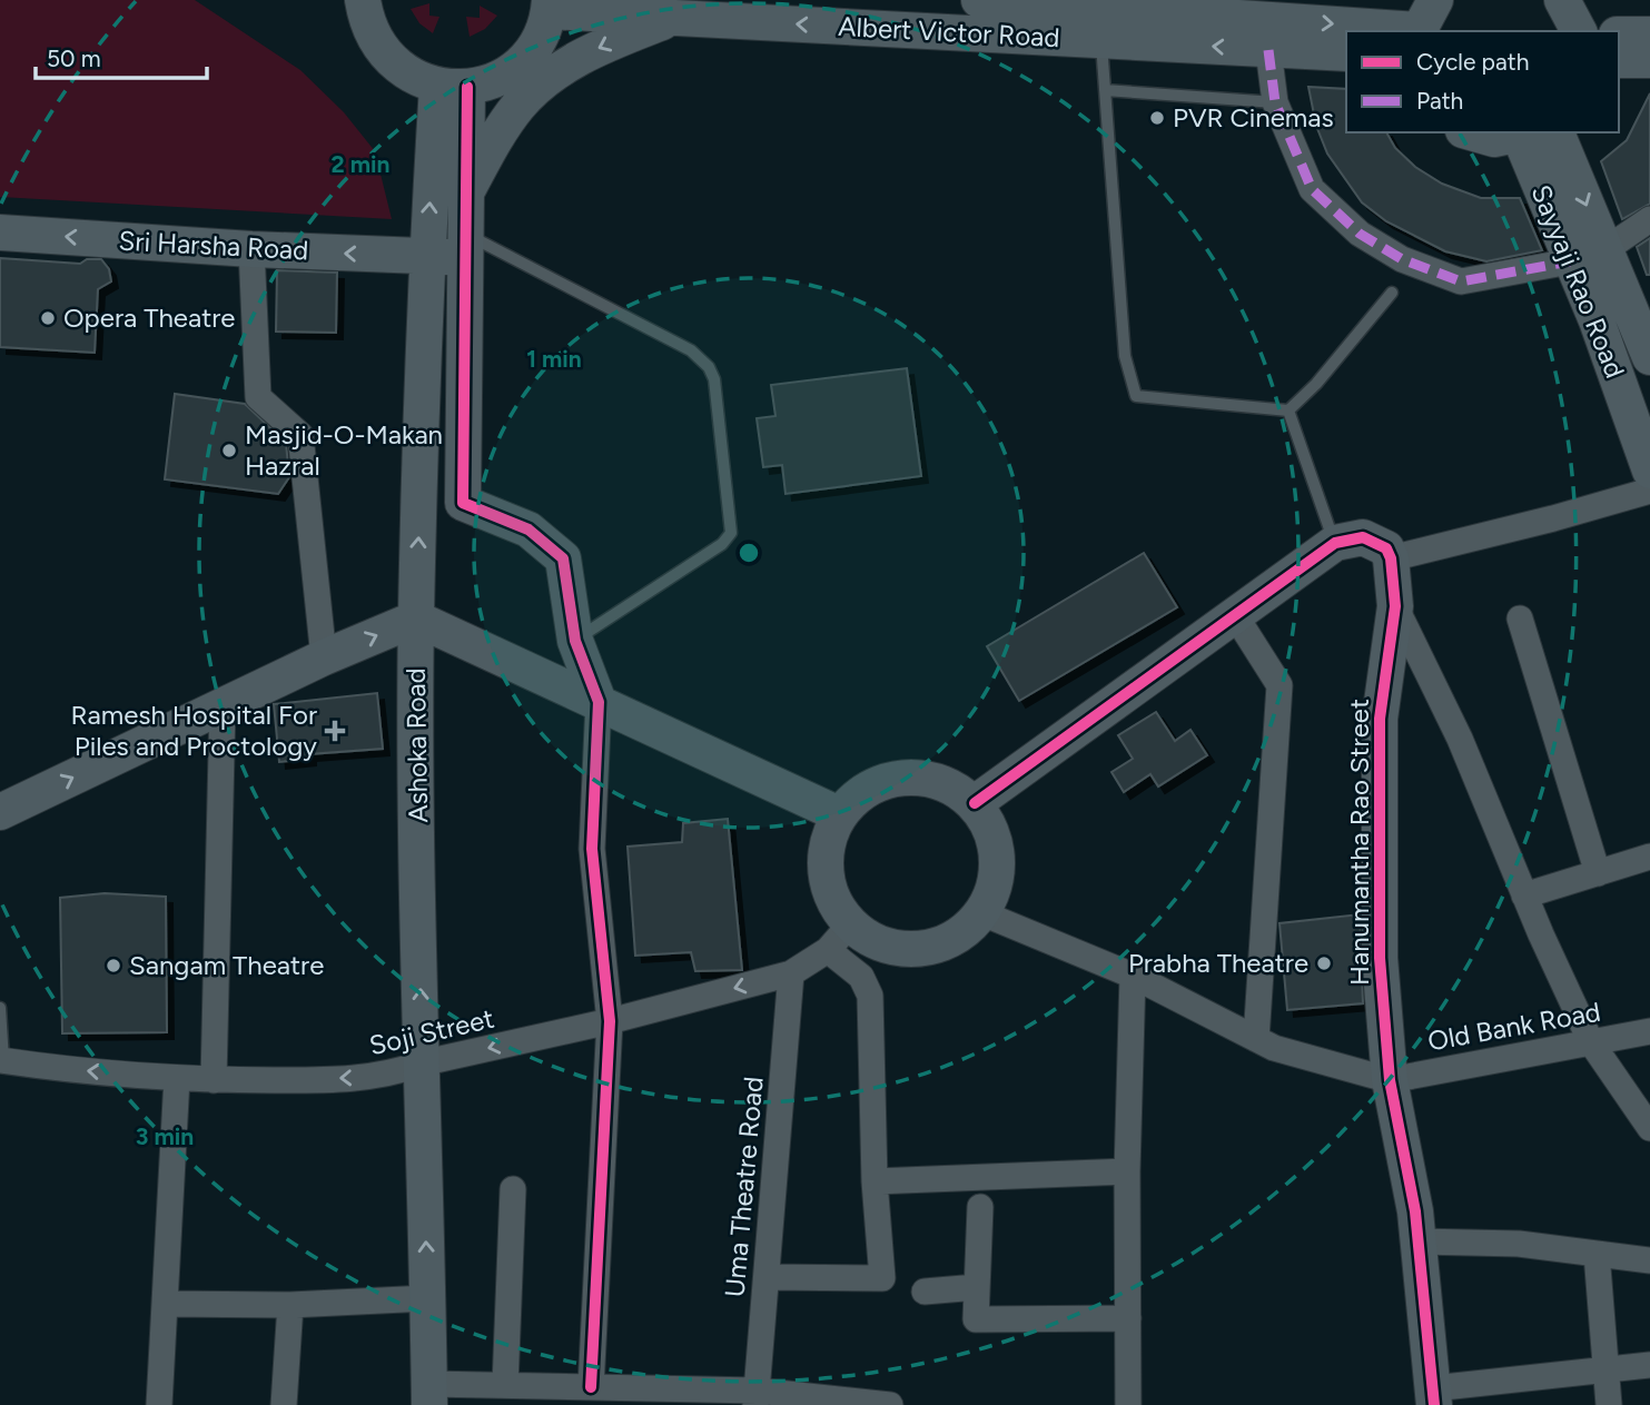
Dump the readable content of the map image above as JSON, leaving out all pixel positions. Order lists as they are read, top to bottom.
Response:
{
  "streets": {
    "main road": [
      "Albert Victor Road",
      "Sri Harsha Road",
      "Sayyaji Rao Road",
      "Ashoka Road",
      "Hanumantha Rao Street"
    ],
    "street": ["Old Bank Road", "Soji Street", "Uma Theatre Road"]
  },
  "crossings": [
    ["Sri Harsha Road", "Ashoka Road"],
    ["Ashoka Road", "Soji Street"],
    ["Hanumantha Rao Street", "Old Bank Road"],
    ["Soji Street", "Uma Theatre Road"]
  ],
  "one_way": ["Sri Harsha Road", "Ashoka Road", "Soji Street"],
  "places": {
    "other": [
      "PVR Cinemas",
      "Opera Theatre",
      "Masjid-O-Makan Hazral",
      "Prabha Theatre",
      "Sangam Theatre"
    ],
    "health": ["Ramesh Hospital For Piles and Proctology"]
  },
  "legend": ["Cycle path", "Path"],
  "scale_bar": "50 m",
  "rings": ["2 min", "1 min", "3 min"]
}
